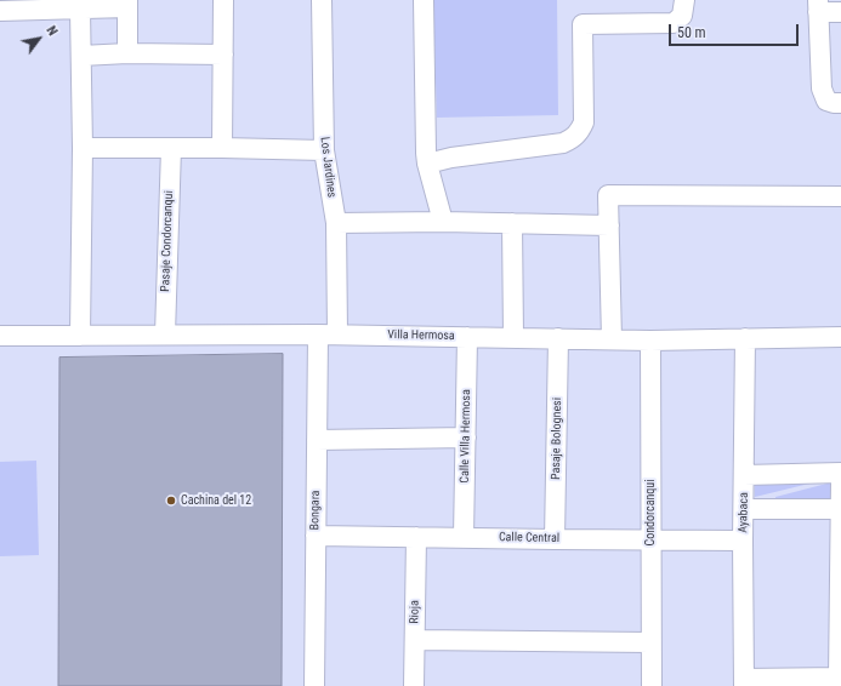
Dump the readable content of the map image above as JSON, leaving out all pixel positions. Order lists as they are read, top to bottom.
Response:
{
  "streets": {
    "street": [
      "Los Jardines",
      "Pasaje Condorcanqui",
      "Villa Hermosa",
      "Calle Villa Hermosa",
      "Pasaje Bolognesi",
      "Bongara",
      "Condorcanqui",
      "Ayabaca",
      "Calle Central",
      "Rioja"
    ]
  },
  "crossings": [
    ["Los Jardines", "Villa Hermosa"],
    ["Pasaje Condorcanqui", "Villa Hermosa"],
    ["Villa Hermosa", "Calle Villa Hermosa"],
    ["Villa Hermosa", "Pasaje Bolognesi"],
    ["Villa Hermosa", "Bongara"],
    ["Villa Hermosa", "Condorcanqui"],
    ["Villa Hermosa", "Ayabaca"],
    ["Calle Villa Hermosa", "Calle Central"],
    ["Pasaje Bolognesi", "Calle Central"],
    ["Bongara", "Calle Central"],
    ["Condorcanqui", "Calle Central"],
    ["Ayabaca", "Calle Central"],
    ["Calle Central", "Rioja"]
  ],
  "places": ["Cachina del 12"],
  "scale_bar": "50 m",
  "north": "top right"
}
